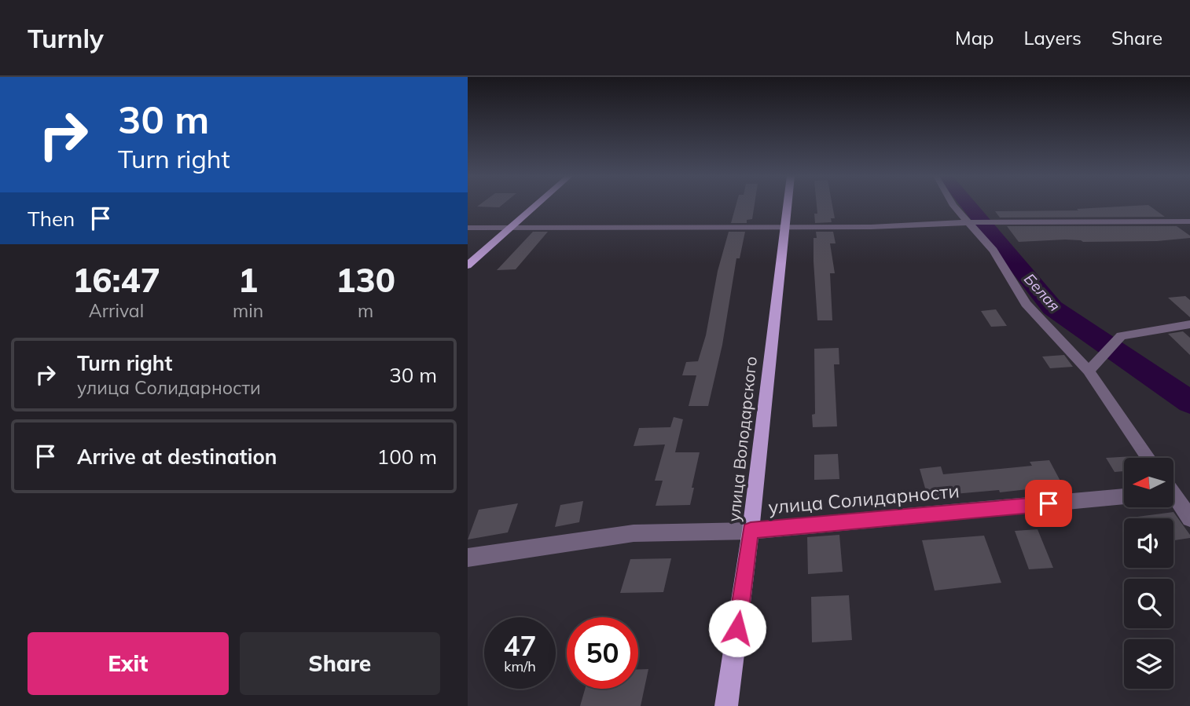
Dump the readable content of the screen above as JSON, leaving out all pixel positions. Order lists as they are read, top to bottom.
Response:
{
  "streets": {
    "main road": ["улица Володарского"],
    "street": ["улица Солидарности"]
  },
  "crossings": [
    ["улица Володарского", "улица Солидарности"]
  ],
  "water": ["Белая"],
  "north": "left",
  "page": {
    "header": "Turnly",
    "nav": ["Map", "Layers", "Share"],
    "turn": ["30 m", "Turn right"],
    "then": "Then",
    "eta": [
      "16:47",
      "Arrival",
      "1",
      "min",
      "130",
      "m"
    ],
    "list": [
      {
        "name": "Turn right",
        "note": "улица Солидарности",
        "value": "30 m"
      },
      {
        "name": "Arrive at destination",
        "value": "100 m"
      }
    ],
    "speed": "47 km/h",
    "limit": "50",
    "buttons": ["Exit", "Share"]
  }
}
